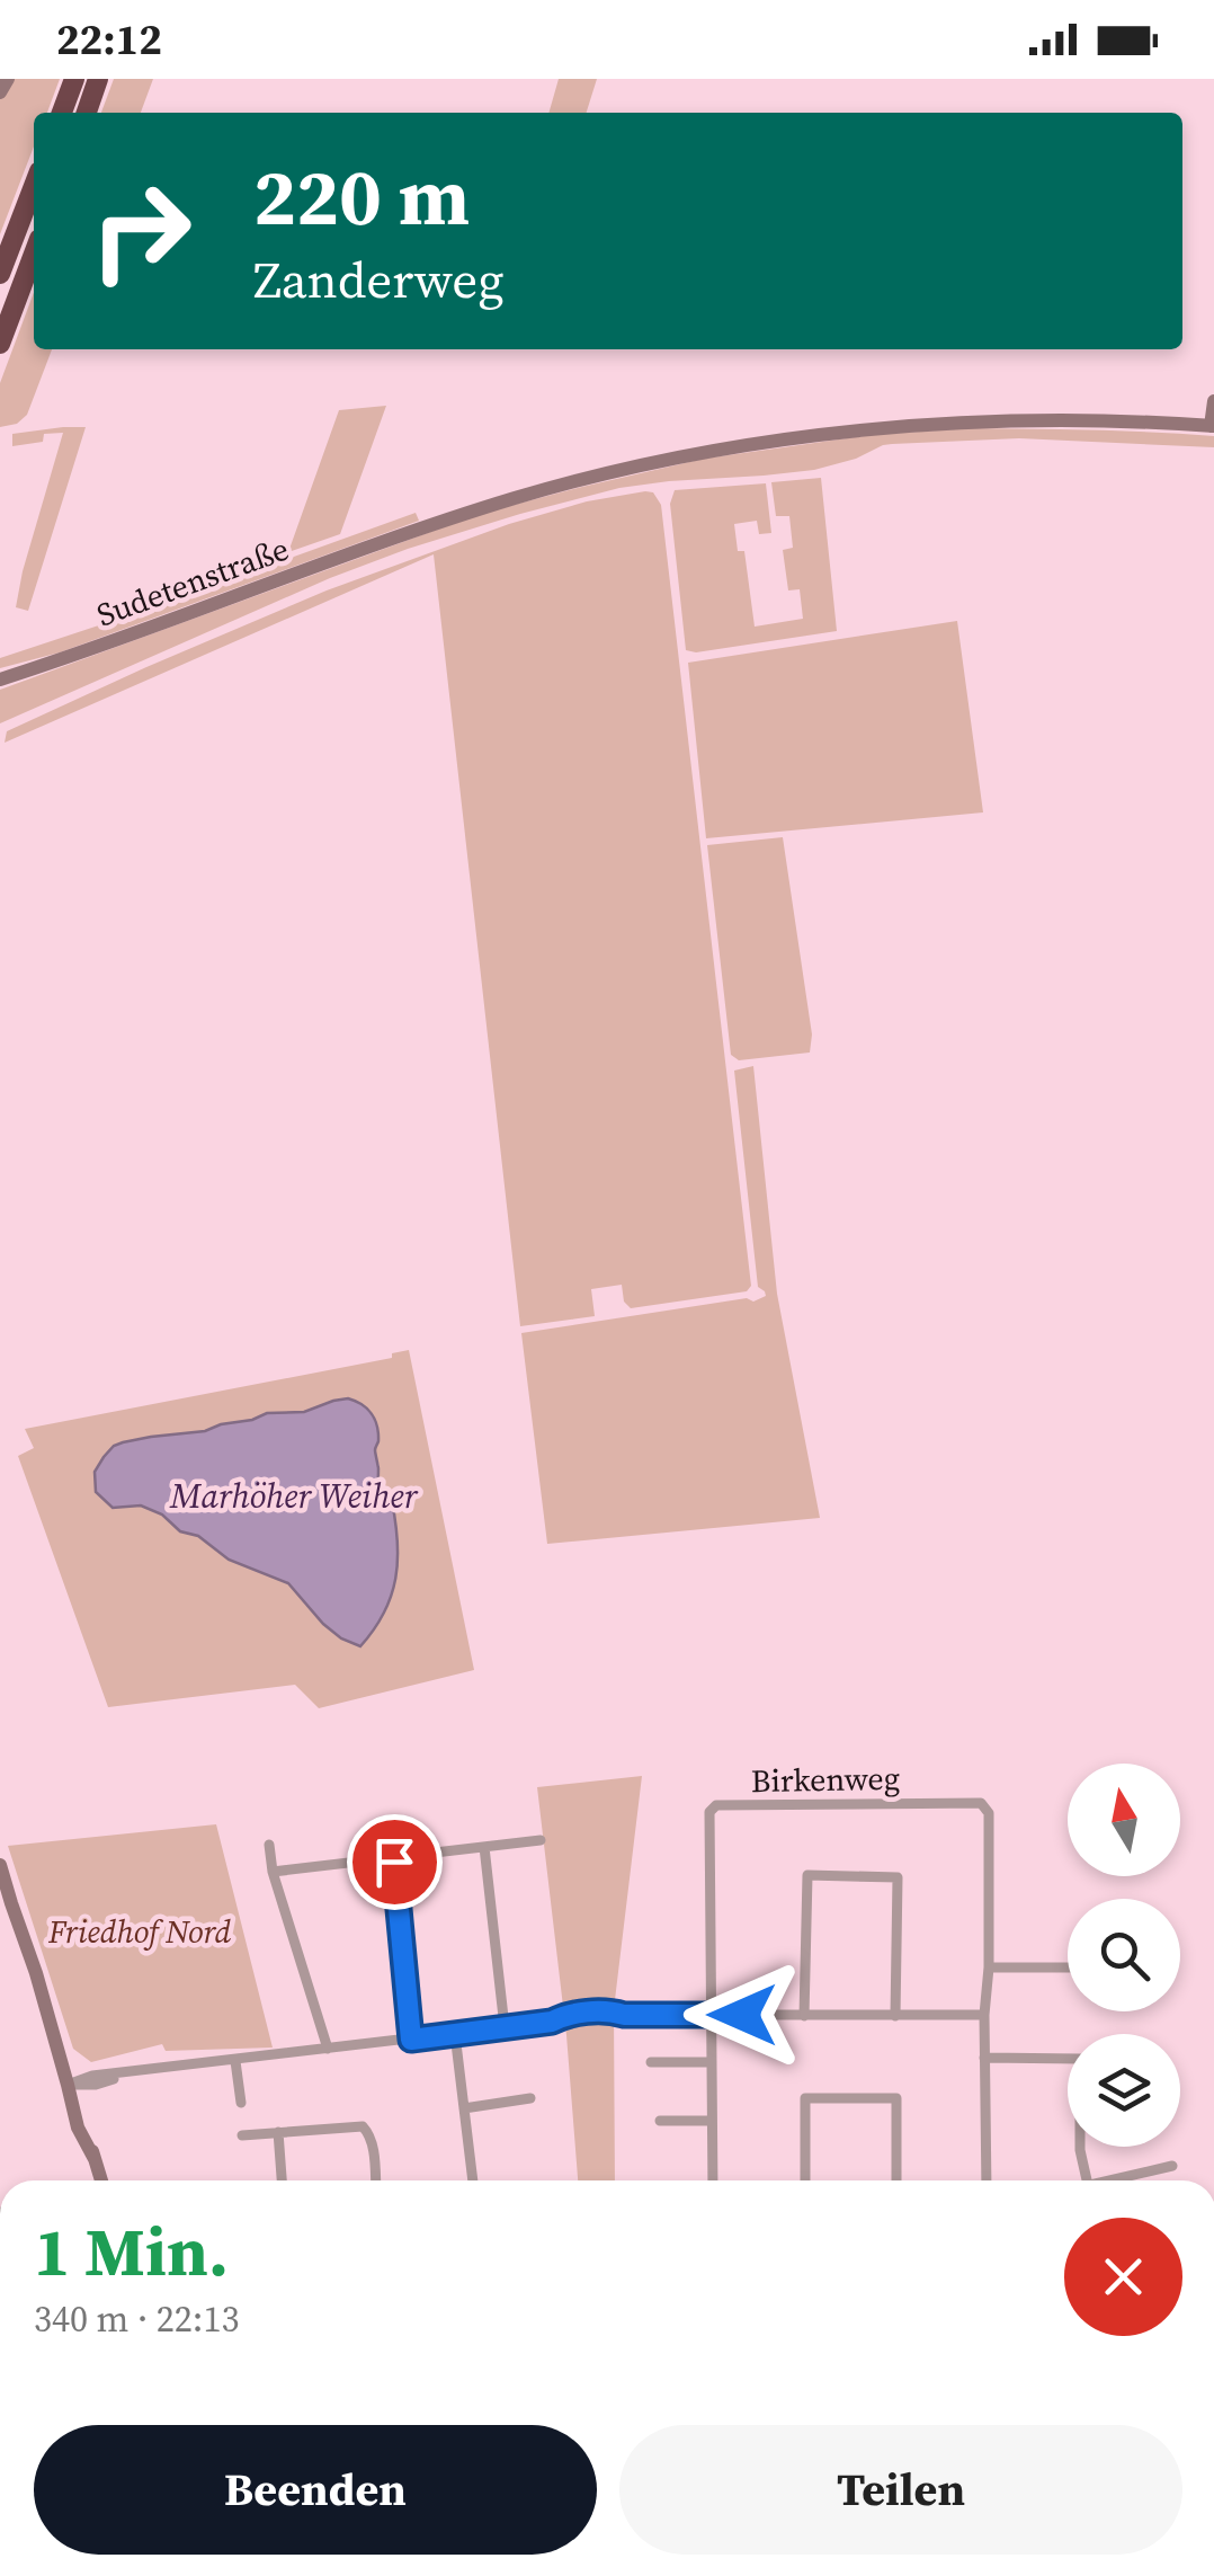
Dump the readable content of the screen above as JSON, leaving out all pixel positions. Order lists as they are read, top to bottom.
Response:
{
  "streets": {
    "main road": ["Sudetenstraße"],
    "street": ["Birkenweg"]
  },
  "water": ["Marhöher Weiher"],
  "parks": ["Friedhof Nord"],
  "north": "top",
  "page": {
    "status": "22:12",
    "turn": ["220 m", "Zanderweg"],
    "heading": ["1 Min.", "340 m · 22:13"],
    "buttons": ["Beenden", "Teilen"]
  }
}
